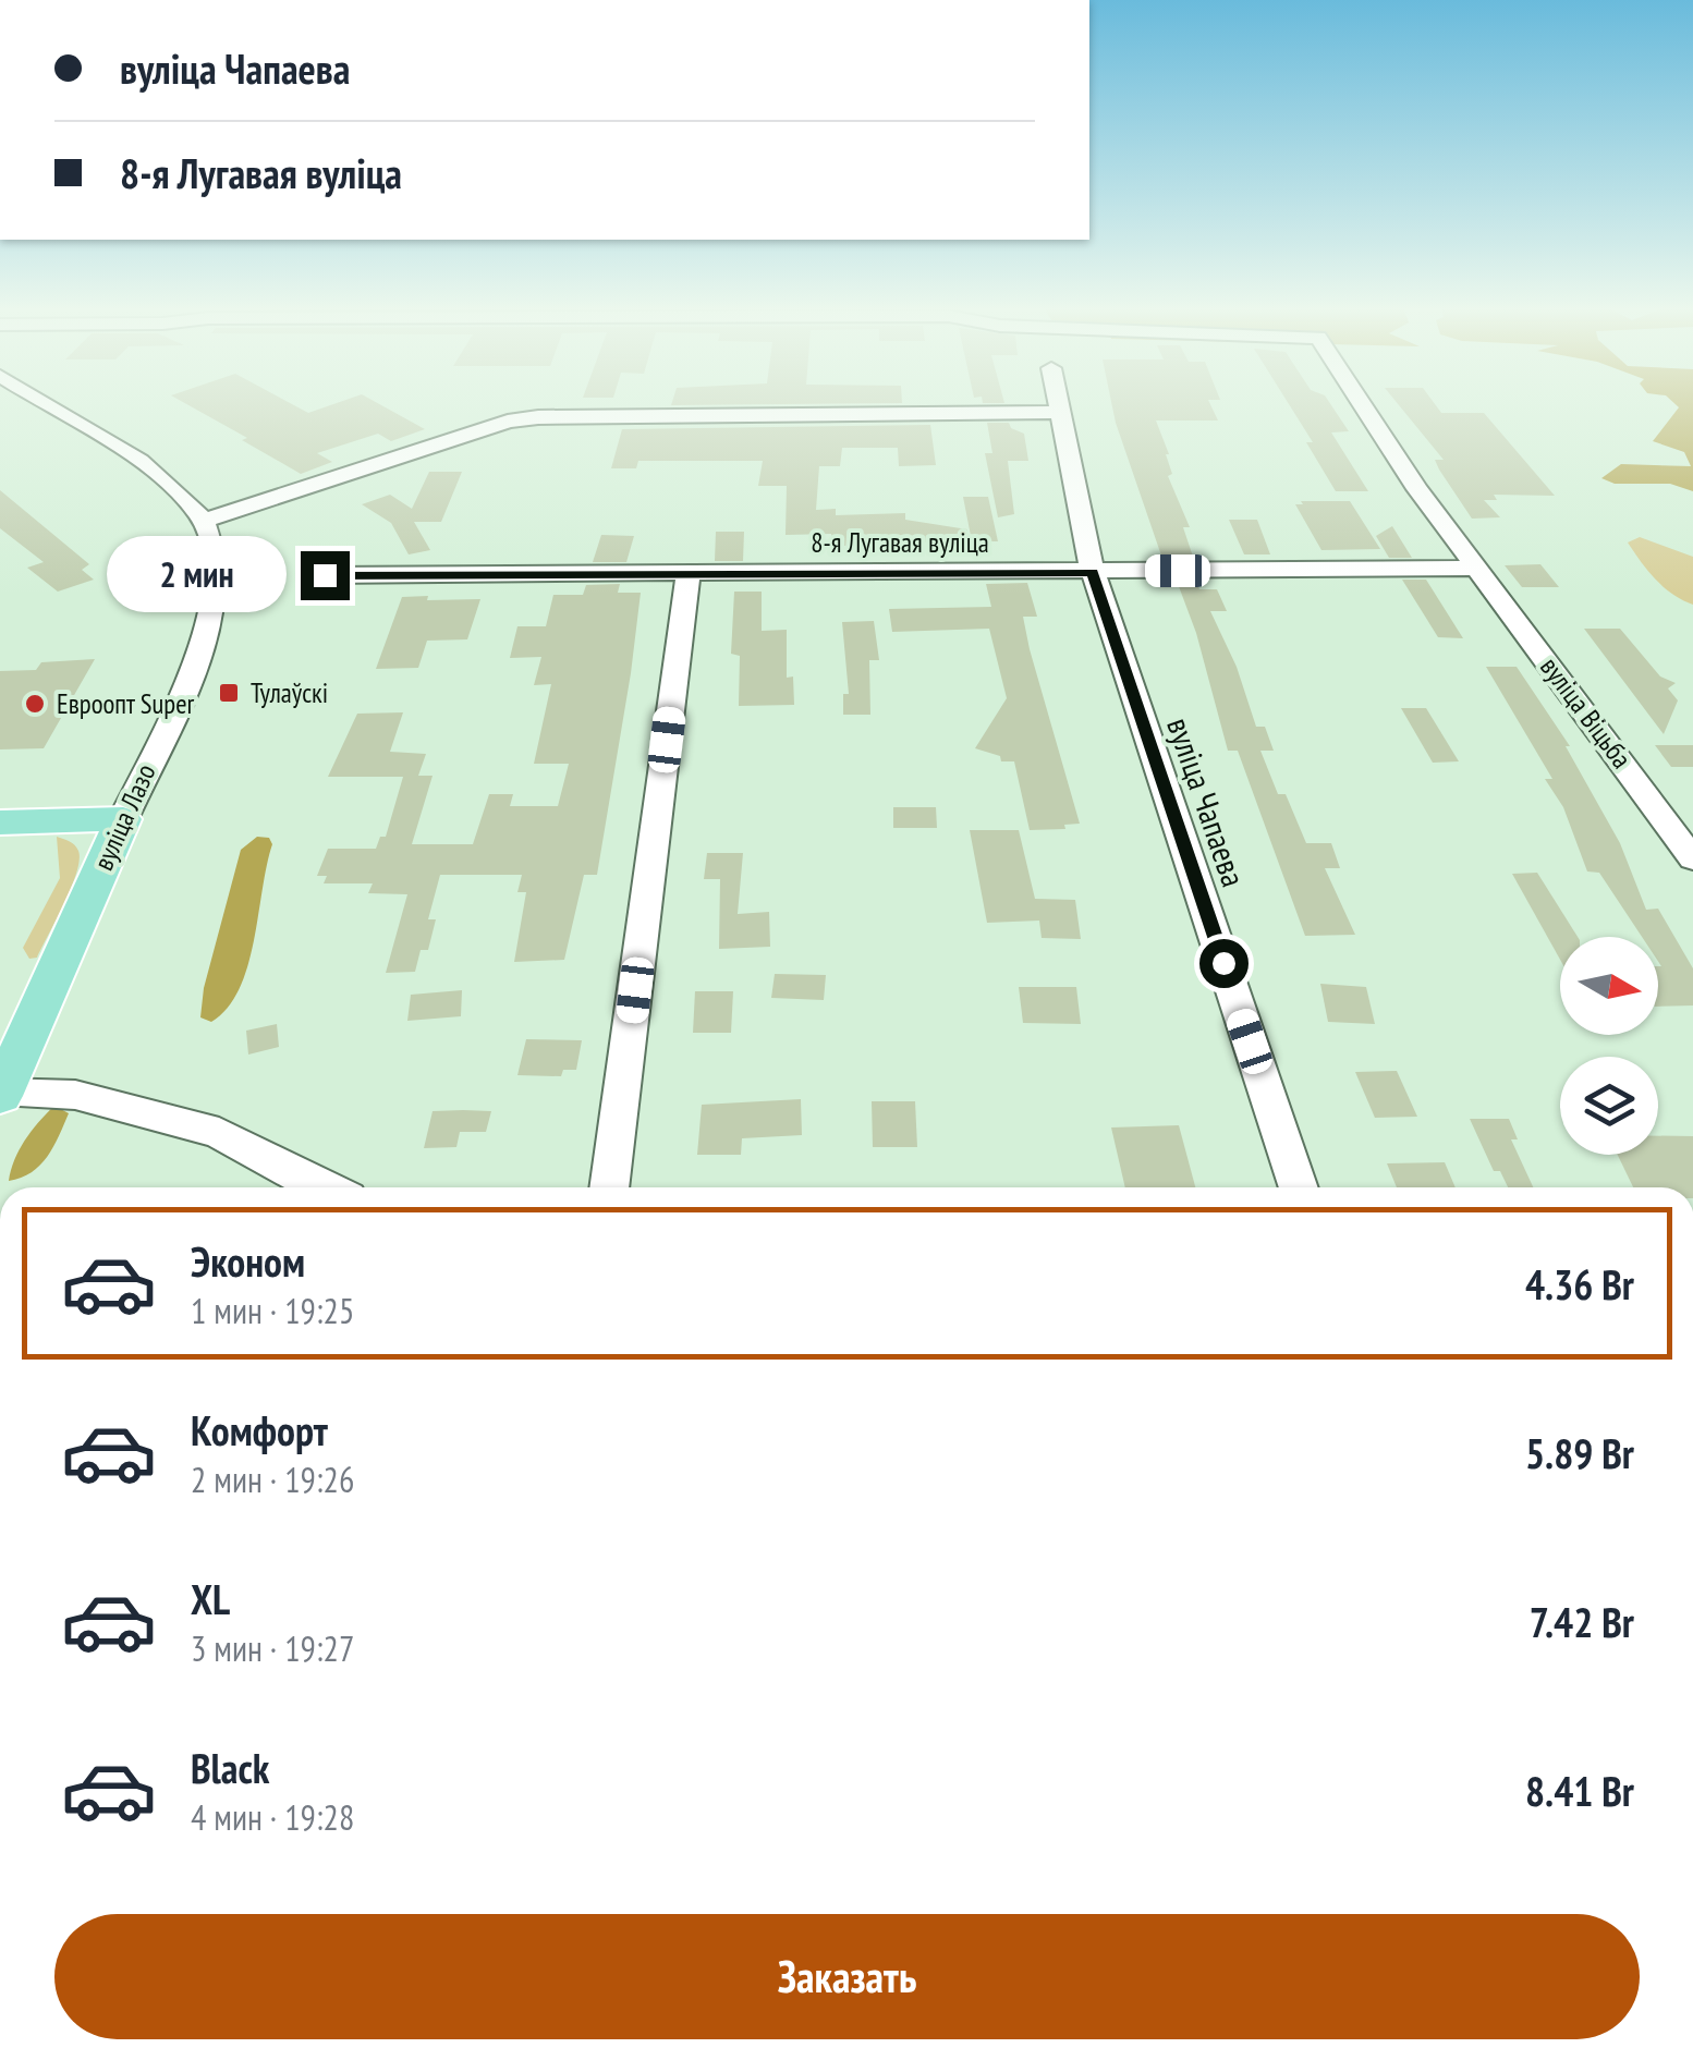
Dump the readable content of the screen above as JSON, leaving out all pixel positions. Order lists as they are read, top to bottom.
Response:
{
  "streets": {
    "main road": ["вуліца Лазо"],
    "street": ["8-я Лугавая вуліца", "вуліца Віцьба", "вуліца Чапаева"]
  },
  "crossings": [
    ["8-я Лугавая вуліца", "вуліца Віцьба"],
    ["8-я Лугавая вуліца", "вуліца Чапаева"]
  ],
  "places": {
    "transit": ["Тулаўскі"],
    "other": ["Евроопт Super"]
  },
  "north": "right",
  "page": {
    "banner": ["вуліца Чапаева", "8-я Лугавая вуліца"],
    "bubble": "2 мин",
    "list": [
      {
        "name": "Эконом",
        "note": "1 мин · 19:25",
        "value": "4.36 Br"
      },
      {
        "name": "Комфорт",
        "note": "2 мин · 19:26",
        "value": "5.89 Br"
      },
      {
        "name": "XL",
        "note": "3 мин · 19:27",
        "value": "7.42 Br"
      },
      {
        "name": "Black",
        "note": "4 мин · 19:28",
        "value": "8.41 Br"
      }
    ],
    "buttons": "Заказать"
  }
}
